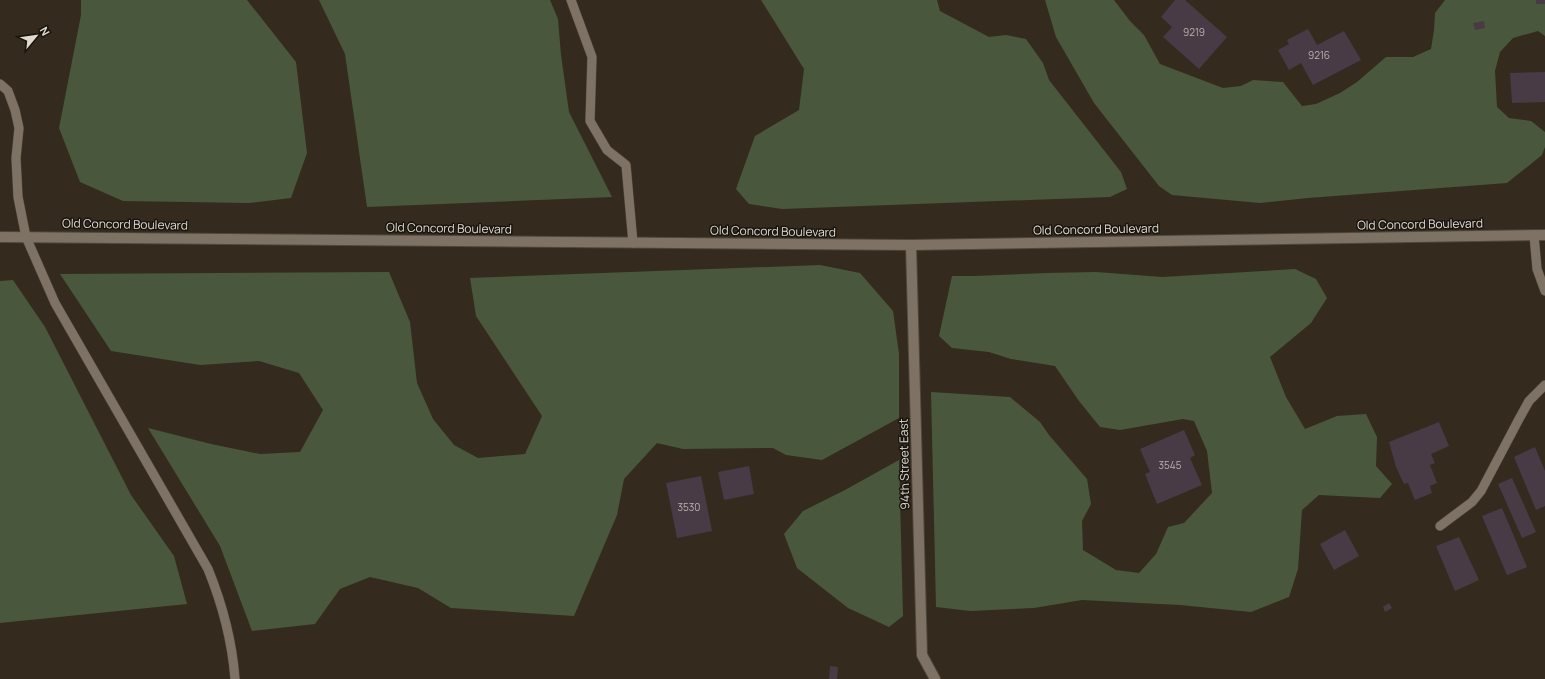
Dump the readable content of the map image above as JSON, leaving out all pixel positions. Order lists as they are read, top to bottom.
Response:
{
  "streets": {
    "street": ["Old Concord Boulevard", "94th Street East"]
  },
  "crossings": [
    ["Old Concord Boulevard", "94th Street East"]
  ],
  "house_numbers": [
    "9219",
    "9216",
    "3545",
    "3530"
  ],
  "north": "top right"
}
